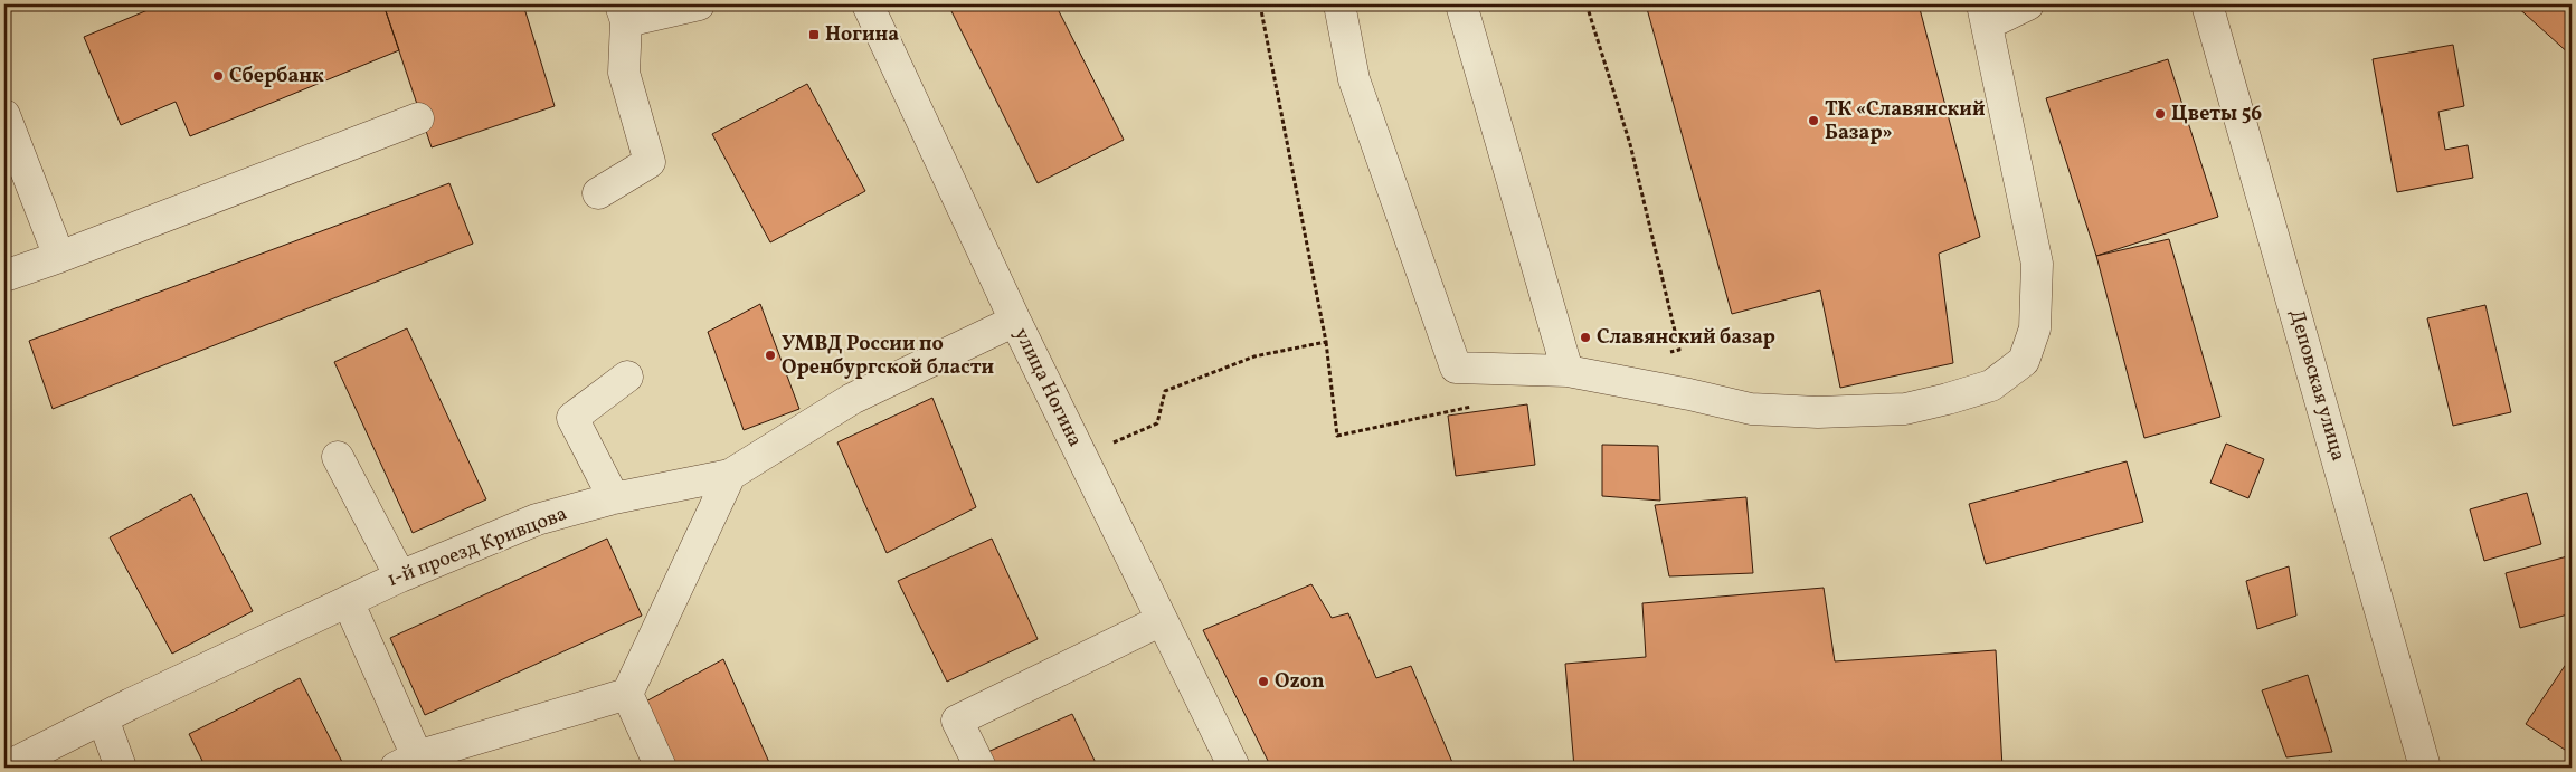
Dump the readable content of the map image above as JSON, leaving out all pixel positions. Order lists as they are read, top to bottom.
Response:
{
  "streets": {
    "street": ["Деповская улица", "улица Ногина", "1-й проезд Кривцова"]
  },
  "crossings": [
    ["улица Ногина", "1-й проезд Кривцова"]
  ],
  "places": {
    "transit": ["Ногина"],
    "other": [
      "Сбербанк",
      "Цветы 56",
      "ТК «Славянский Базар»",
      "Славянский базар",
      "УМВД России по Оренбургской бласти",
      "Ozon"
    ]
  }
}
